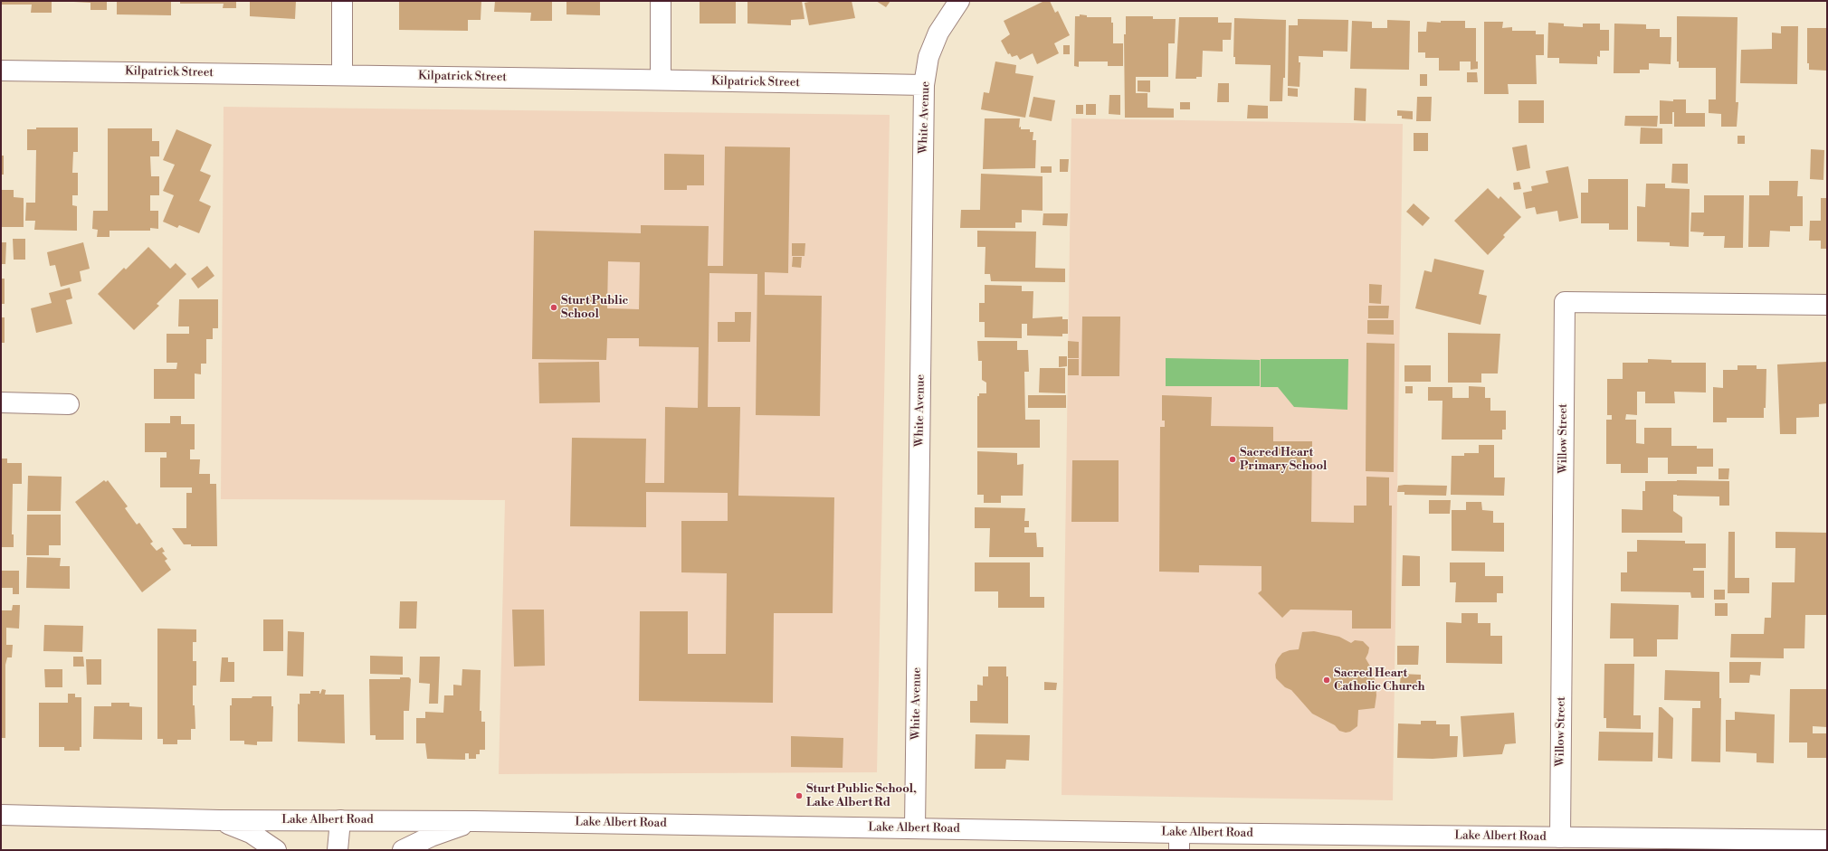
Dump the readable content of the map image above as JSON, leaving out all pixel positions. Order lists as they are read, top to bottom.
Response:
{
  "streets": {
    "street": [
      "Kilpatrick Street",
      "White Avenue",
      "Willow Street",
      "Lake Albert Road"
    ]
  },
  "crossings": [
    ["Kilpatrick Street", "White Avenue"],
    ["White Avenue", "Lake Albert Road"],
    ["Willow Street", "Lake Albert Road"]
  ],
  "places": [
    "Sturt Public School",
    "Sacred Heart Primary School",
    "Sacred Heart Catholic Church",
    "Sturt Public School, Lake Albert Rd"
  ]
}
